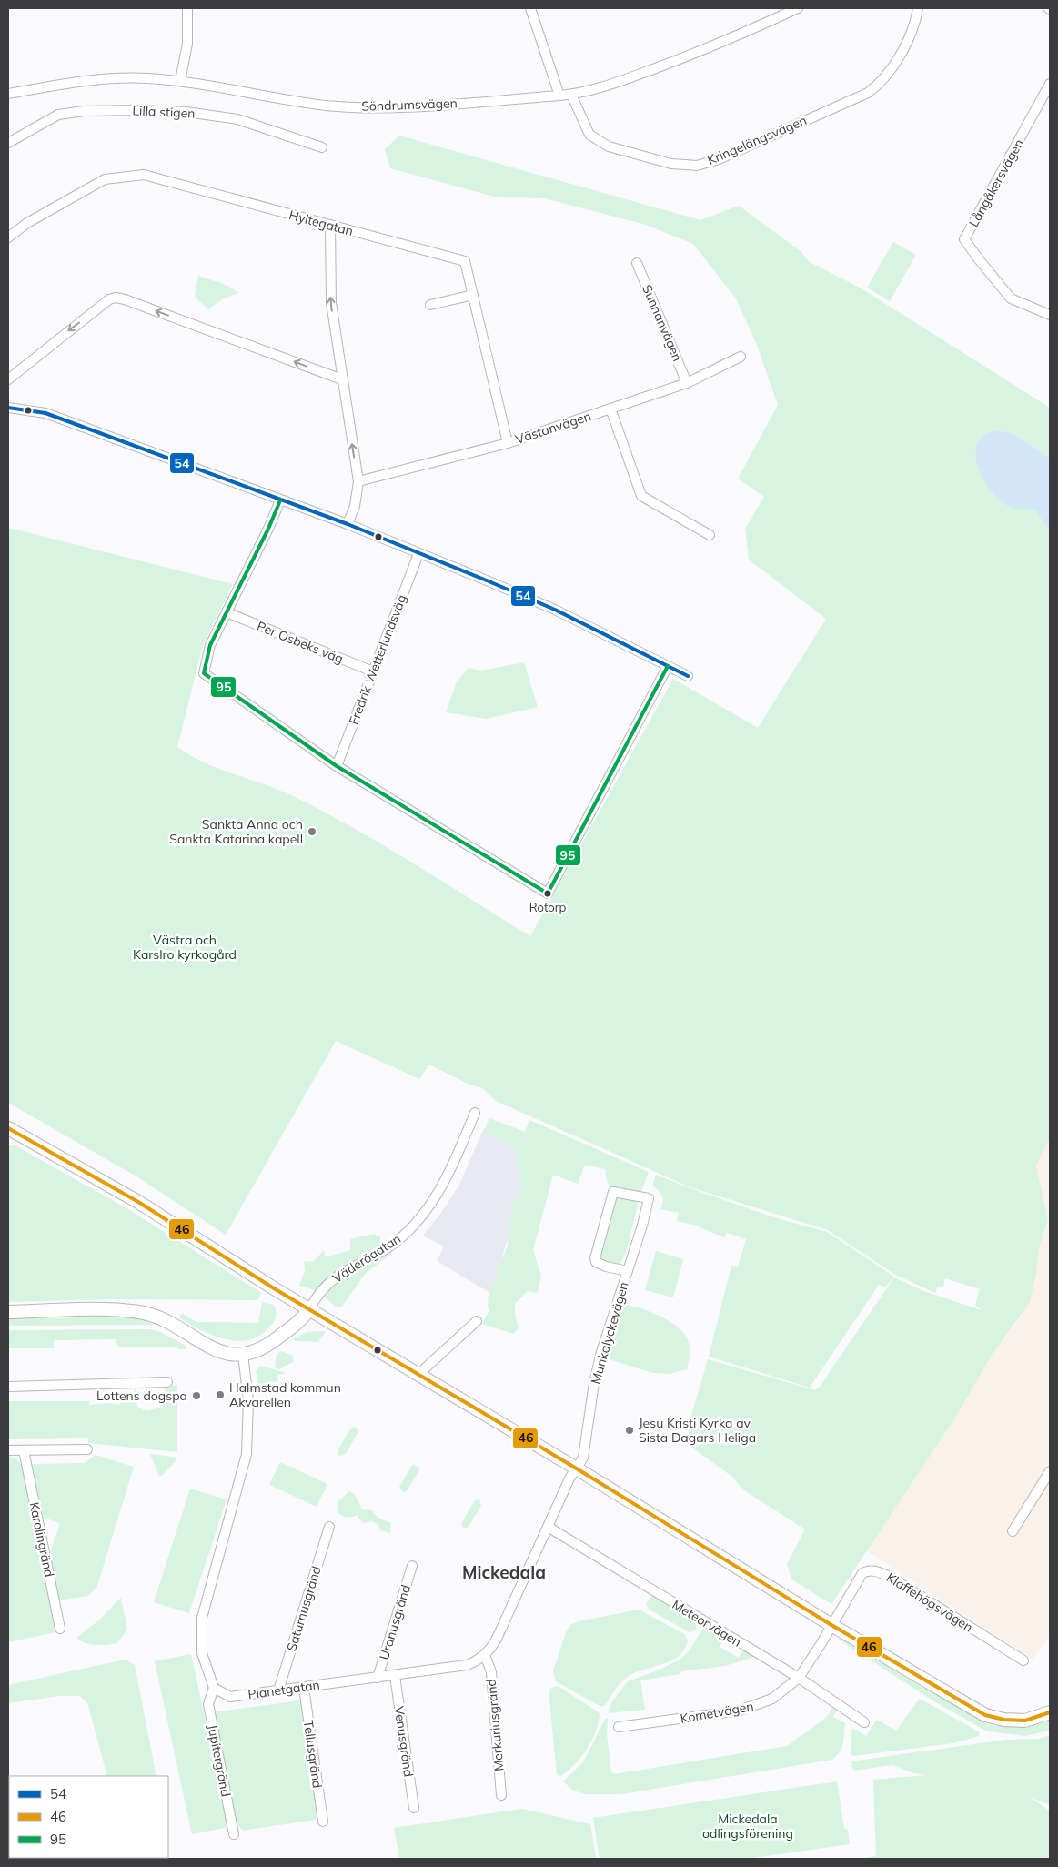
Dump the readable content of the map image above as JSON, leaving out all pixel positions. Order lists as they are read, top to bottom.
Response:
{
  "streets": {
    "street": [
      "Söndrumsvägen",
      "Lilla stigen",
      "Kringelängsvägen",
      "Långåkersvägen",
      "Hyltegatan",
      "Sunnanvägen",
      "Västanvägen",
      "Per Osbeks väg",
      "Fredrik Wetterlundsväg",
      "Väderögatan",
      "Munkalyckevägen",
      "Karolingränd",
      "Klaffehögsvägen",
      "Saturnusgränd",
      "Uranusgränd",
      "Meteorvägen",
      "Planetgatan",
      "Kometvägen",
      "Merkuriusgränd",
      "Venusgränd",
      "Tellusgränd",
      "Jupitergränd"
    ]
  },
  "crossings": [
    ["Söndrumsvägen", "Kringelängsvägen"],
    ["Hyltegatan", "Västanvägen"],
    ["Sunnanvägen", "Västanvägen"],
    ["Per Osbeks väg", "Fredrik Wetterlundsväg"],
    ["Munkalyckevägen", "Planetgatan"],
    ["Klaffehögsvägen", "Kometvägen"],
    ["Saturnusgränd", "Planetgatan"],
    ["Uranusgränd", "Planetgatan"],
    ["Meteorvägen", "Planetgatan"],
    ["Meteorvägen", "Kometvägen"],
    ["Planetgatan", "Merkuriusgränd"],
    ["Planetgatan", "Venusgränd"],
    ["Planetgatan", "Tellusgränd"],
    ["Planetgatan", "Jupitergränd"]
  ],
  "districts": ["Mickedala"],
  "parks": ["Västra och Karslro kyrkogård", "Mickedala odlingsförening"],
  "places": [
    "Sankta Anna och Sankta Katarina kapell",
    "Rotorp",
    "Halmstad kommun Akvarellen",
    "Lottens dogspa",
    "Jesu Kristi Kyrka av Sista Dagars Heliga"
  ],
  "lines": ["transit line 54", "transit line 95", "transit line 46"],
  "legend": ["54", "46", "95"]
}
